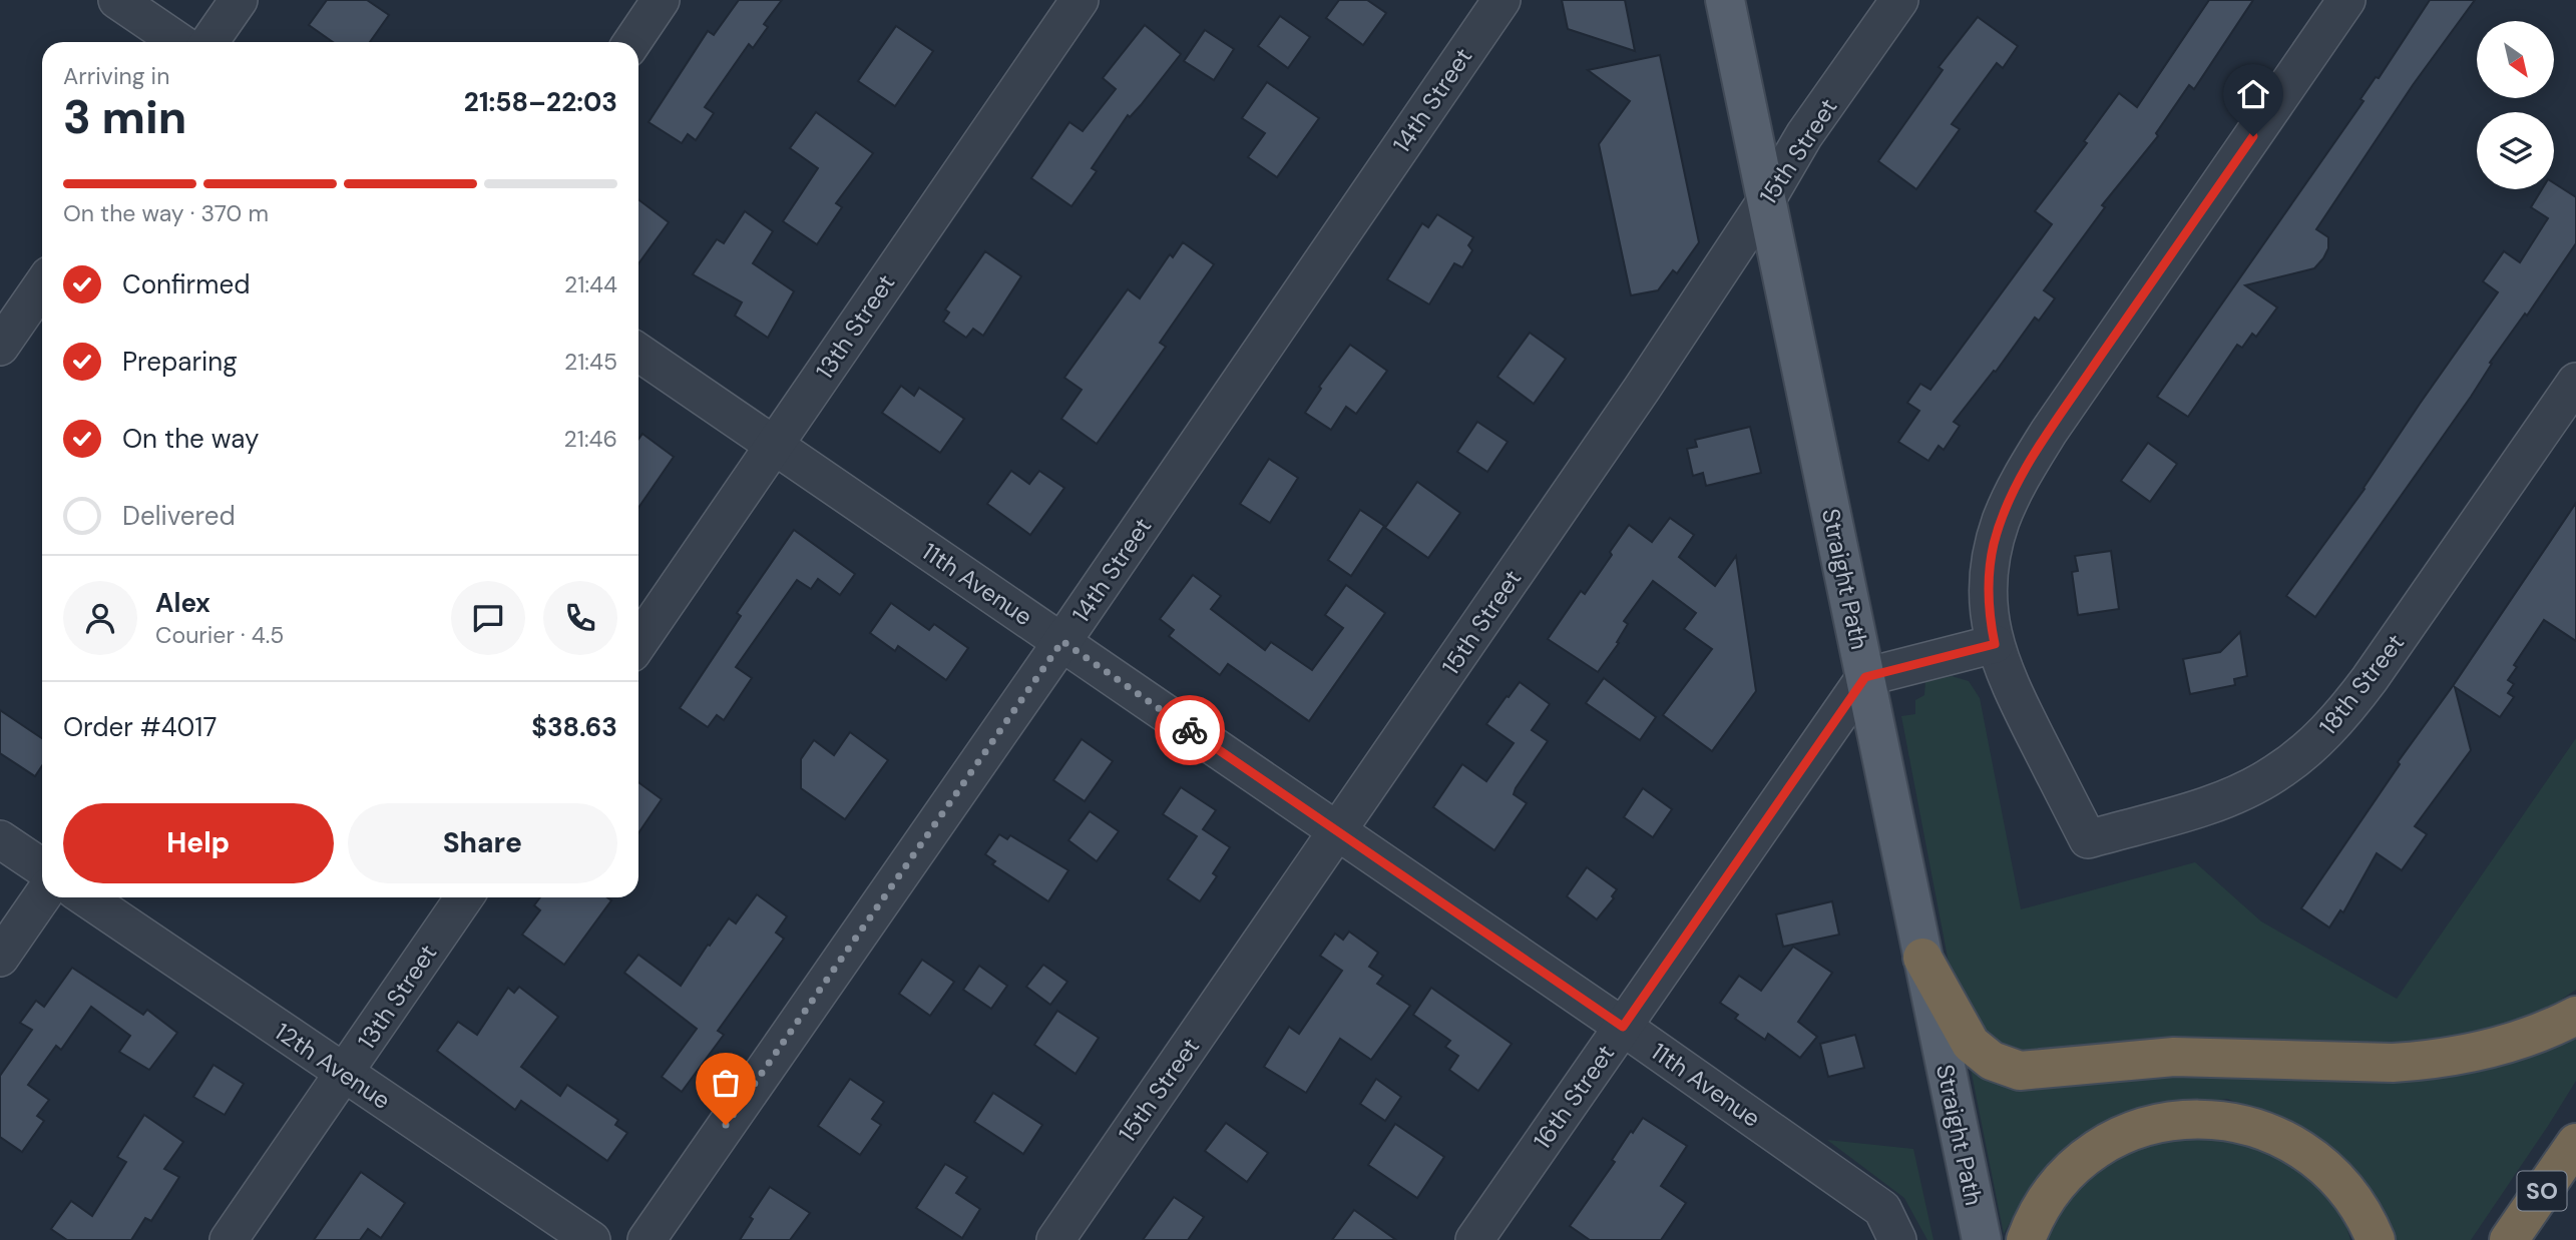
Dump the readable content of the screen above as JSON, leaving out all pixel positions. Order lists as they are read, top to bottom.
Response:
{
  "streets": {
    "highway": ["SO"],
    "main road": ["Straight Path"],
    "street": [
      "14th Street",
      "15th Street",
      "13th Street",
      "11th Avenue",
      "18th Street",
      "12th Avenue",
      "16th Street"
    ]
  },
  "crossings": [
    ["14th Street", "11th Avenue"],
    ["15th Street", "Straight Path"],
    ["15th Street", "11th Avenue"],
    ["13th Street", "11th Avenue"],
    ["13th Street", "12th Avenue"],
    ["Straight Path", "16th Street"],
    ["11th Avenue", "16th Street"]
  ],
  "north": "bottom right",
  "page": {
    "heading": ["3 min", "Arriving in", "21:58–22:03"],
    "panel": [
      "Alex",
      "Courier · 4.5",
      "Order #4017",
      "$38.63"
    ],
    "bar": "On the way · 370 m",
    "list": [
      ["Confirmed", "21:44"],
      ["Preparing", "21:45"],
      ["On the way", "21:46"],
      "Delivered"
    ],
    "buttons": ["Help", "Share"]
  }
}
